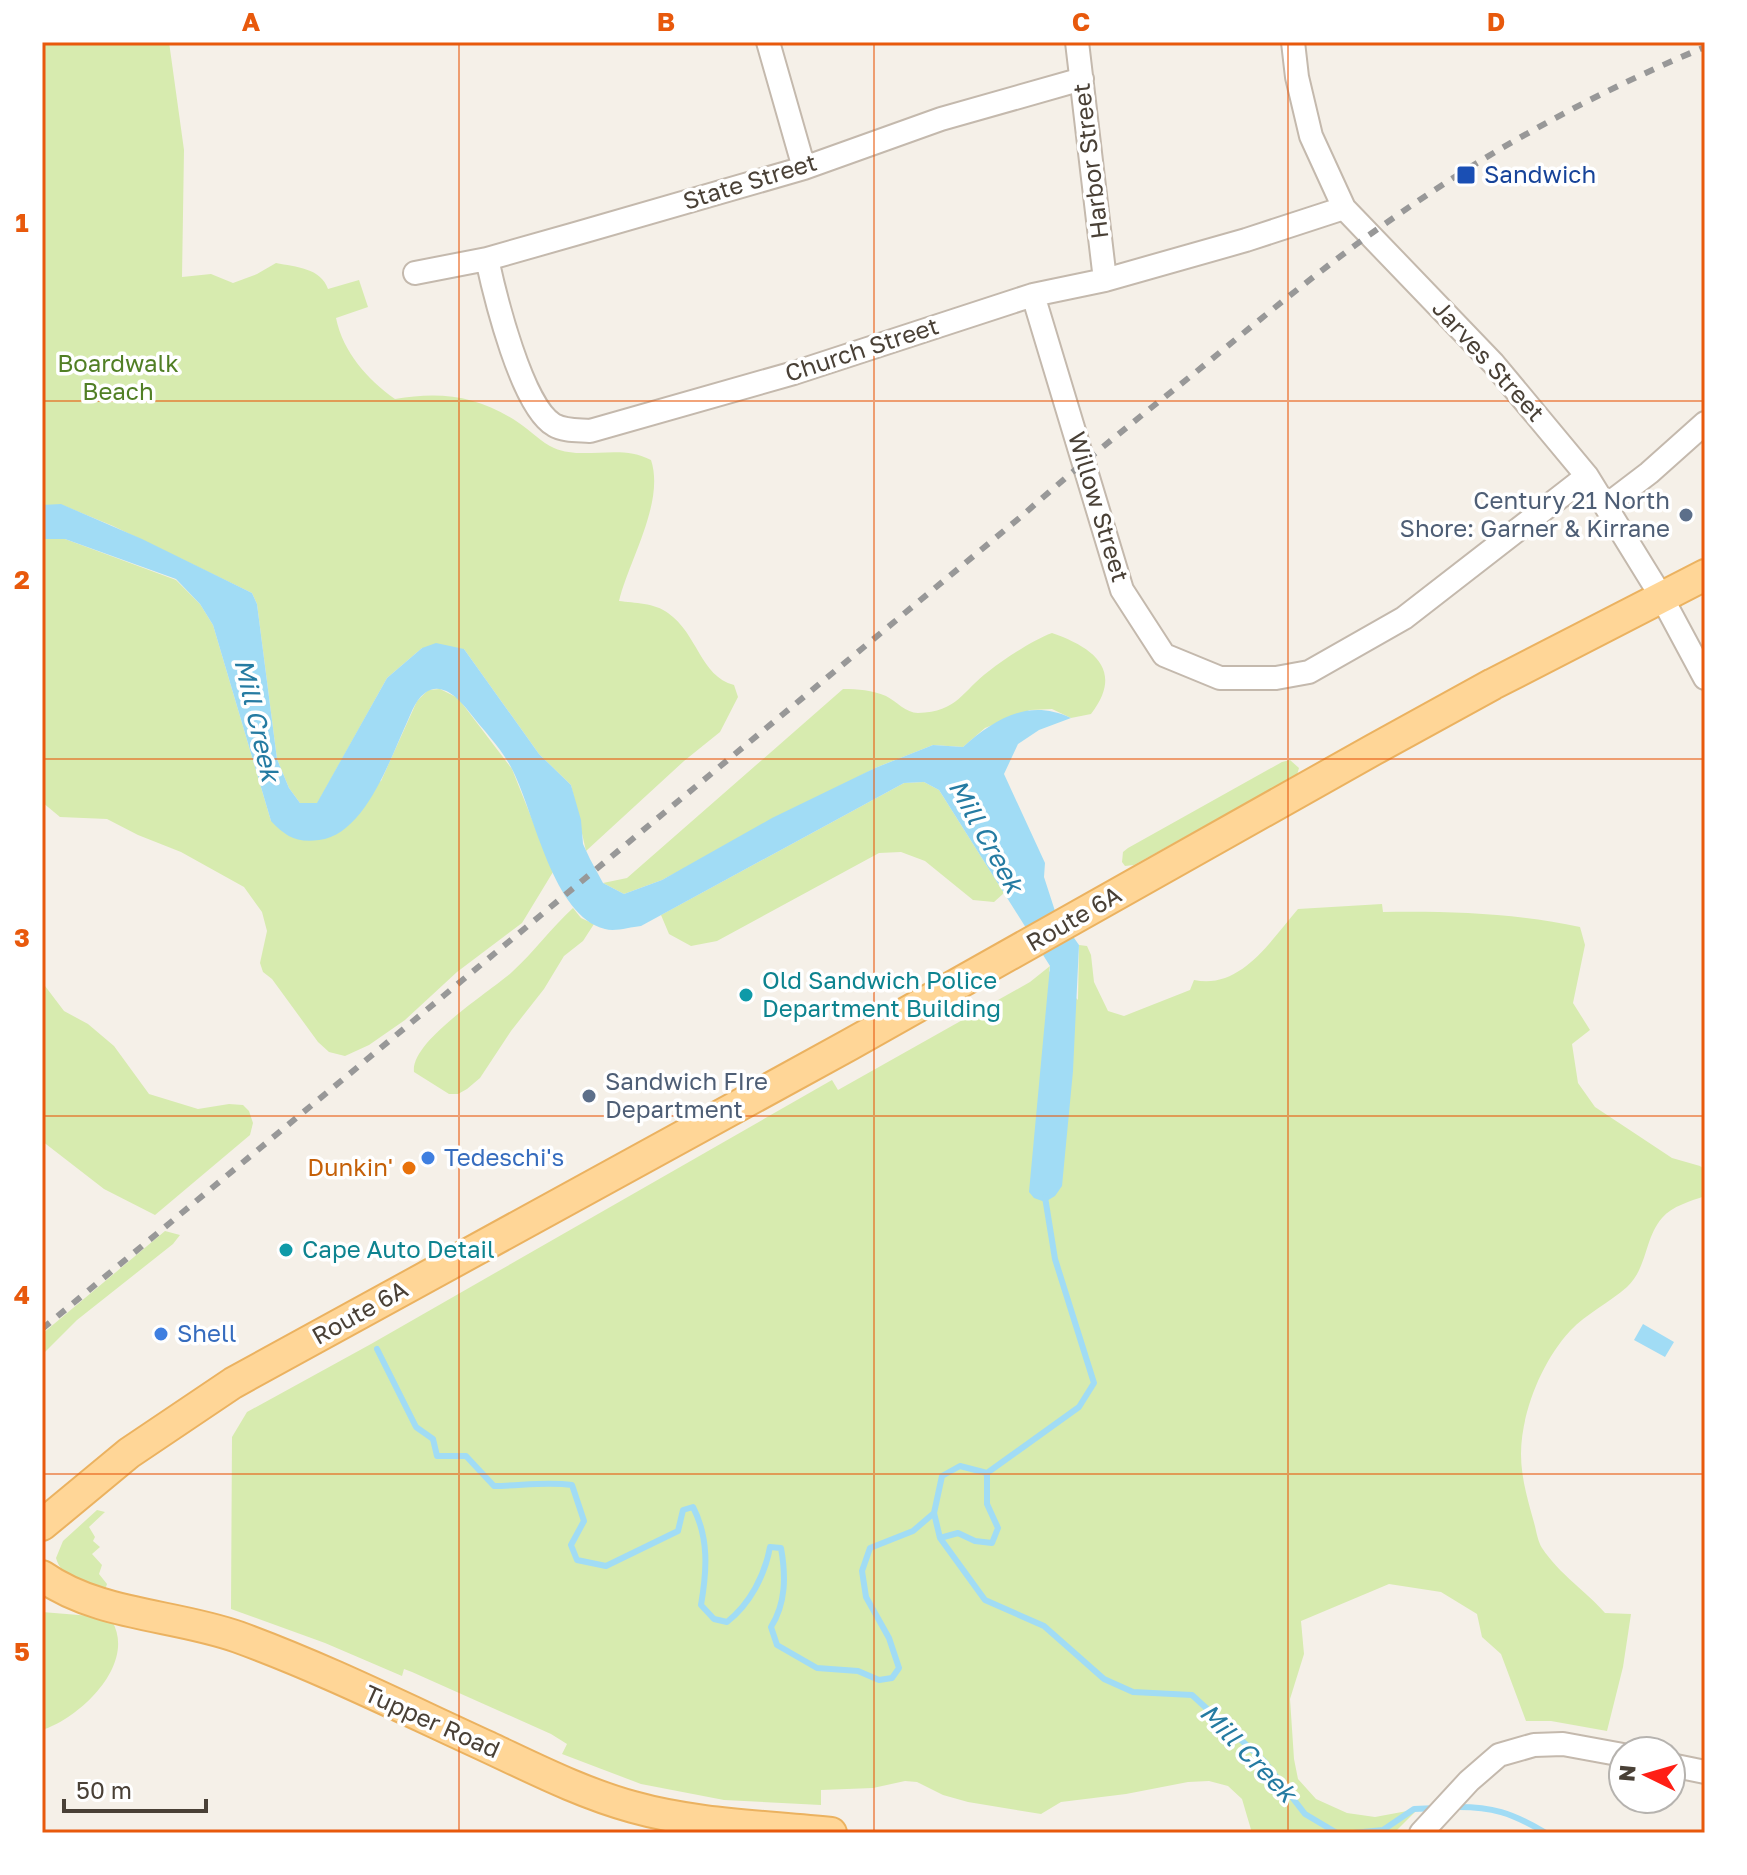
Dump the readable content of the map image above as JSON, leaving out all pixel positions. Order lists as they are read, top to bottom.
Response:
{
  "streets": {
    "main road": ["Route 6A", "Tupper Road"],
    "street": [
      "Harbor Street",
      "State Street",
      "Church Street",
      "Jarves Street",
      "Willow Street"
    ]
  },
  "crossings": [
    ["Harbor Street", "State Street"],
    ["Harbor Street", "Church Street"],
    ["State Street", "Church Street"],
    ["Church Street", "Jarves Street"],
    ["Church Street", "Willow Street"],
    ["Jarves Street", "Willow Street"],
    ["Jarves Street", "Route 6A"]
  ],
  "water": ["Mill Creek"],
  "parks": ["Boardwalk Beach"],
  "places": {
    "transit": ["Sandwich"],
    "other": [
      "Century 21 North Shore: Garner & Kirrane",
      "Old Sandwich Police Department Building",
      "Sandwich FIre Department",
      "Tedeschi's",
      "Dunkin'",
      "Cape Auto Detail",
      "Shell"
    ]
  },
  "scale_bar": "50 m",
  "north": "left",
  "grid": {
    "columns": [
      "A",
      "B",
      "C",
      "D"
    ],
    "rows": [
      "1",
      "2",
      "3",
      "4",
      "5"
    ]
  }
}
